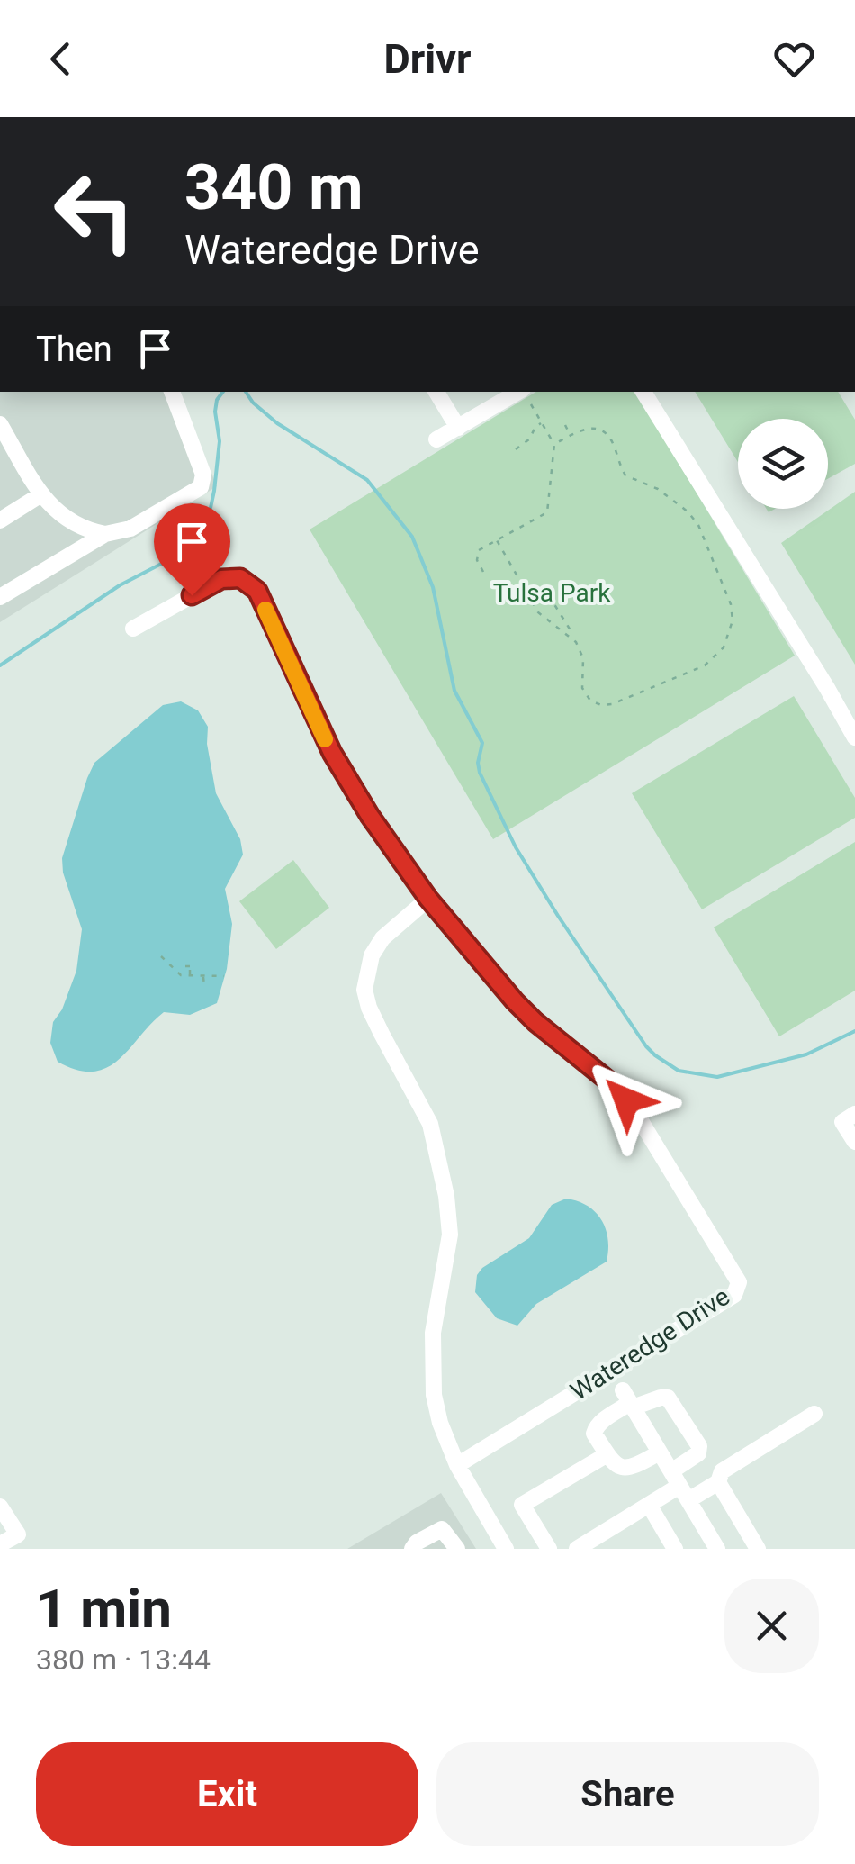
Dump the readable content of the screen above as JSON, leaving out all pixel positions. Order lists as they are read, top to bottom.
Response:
{
  "streets": {
    "street": ["Wateredge Drive"]
  },
  "parks": ["Tulsa Park"],
  "page": {
    "header": "Drivr",
    "turn": ["340 m", "Wateredge Drive"],
    "then": "Then",
    "heading": ["1 min", "380 m · 13:44"],
    "buttons": ["Exit", "Share"]
  }
}
